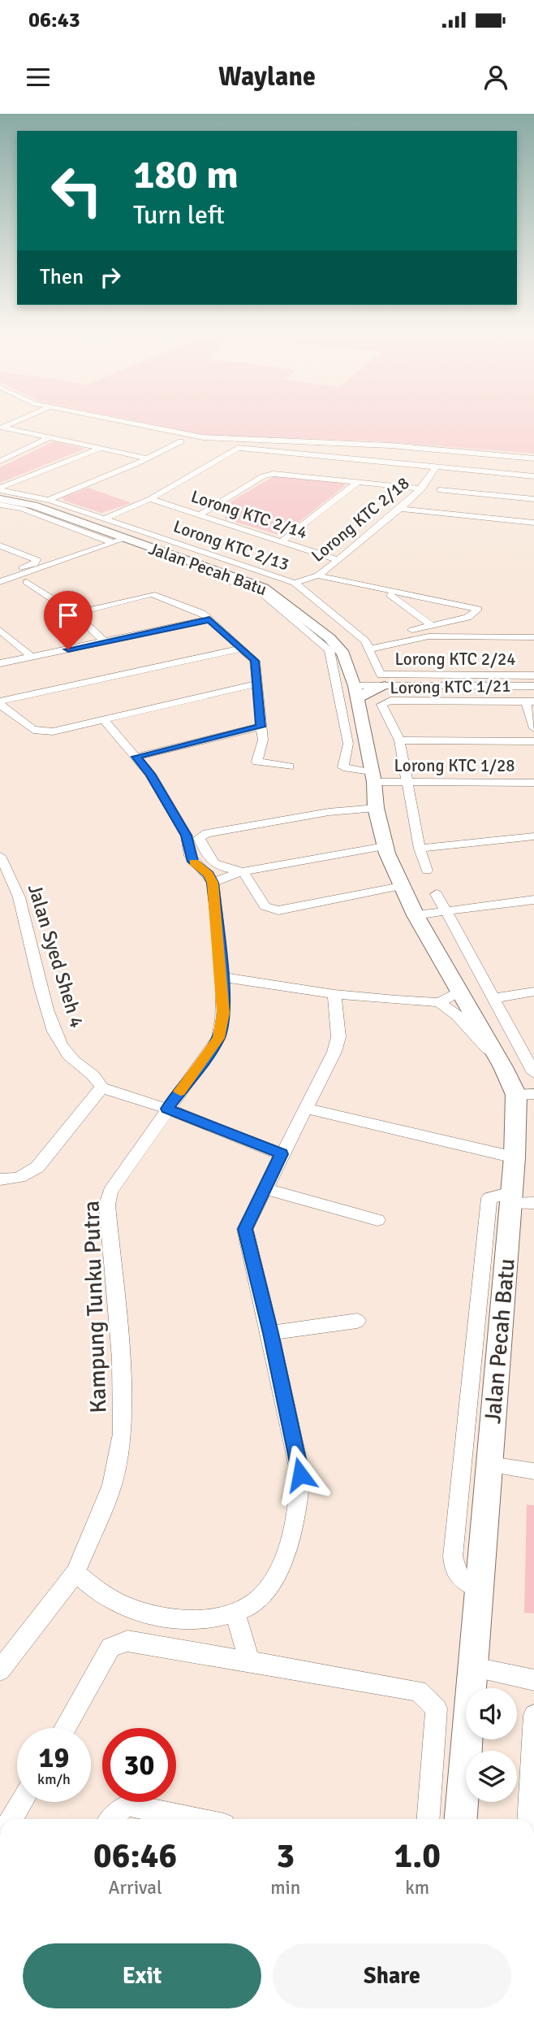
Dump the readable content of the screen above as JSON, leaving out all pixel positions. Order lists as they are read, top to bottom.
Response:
{
  "streets": {
    "street": [
      "Lorong KTC 2/14",
      "Lorong KTC 2/18",
      "Lorong KTC 2/13",
      "Jalan Pecah Batu",
      "Lorong KTC 2/24",
      "Lorong KTC 1/21",
      "Lorong KTC 1/28",
      "Jalan Syed Sheh 4",
      "Kampung Tunku Putra"
    ]
  },
  "crossings": [
    ["Lorong KTC 2/14", "Lorong KTC 2/18"],
    ["Lorong KTC 2/18", "Lorong KTC 2/13"],
    ["Lorong KTC 2/13", "Lorong KTC 2/24"],
    ["Jalan Pecah Batu", "Lorong KTC 1/28"],
    ["Lorong KTC 1/21", "Lorong KTC 1/28"]
  ],
  "page": {
    "status": "06:43",
    "header": "Waylane",
    "turn": ["180 m", "Turn left"],
    "then": "Then",
    "speed": "19 km/h",
    "limit": "30",
    "eta": [
      "06:46",
      "Arrival",
      "3",
      "min",
      "1.0",
      "km"
    ],
    "buttons": ["Exit", "Share"]
  }
}
